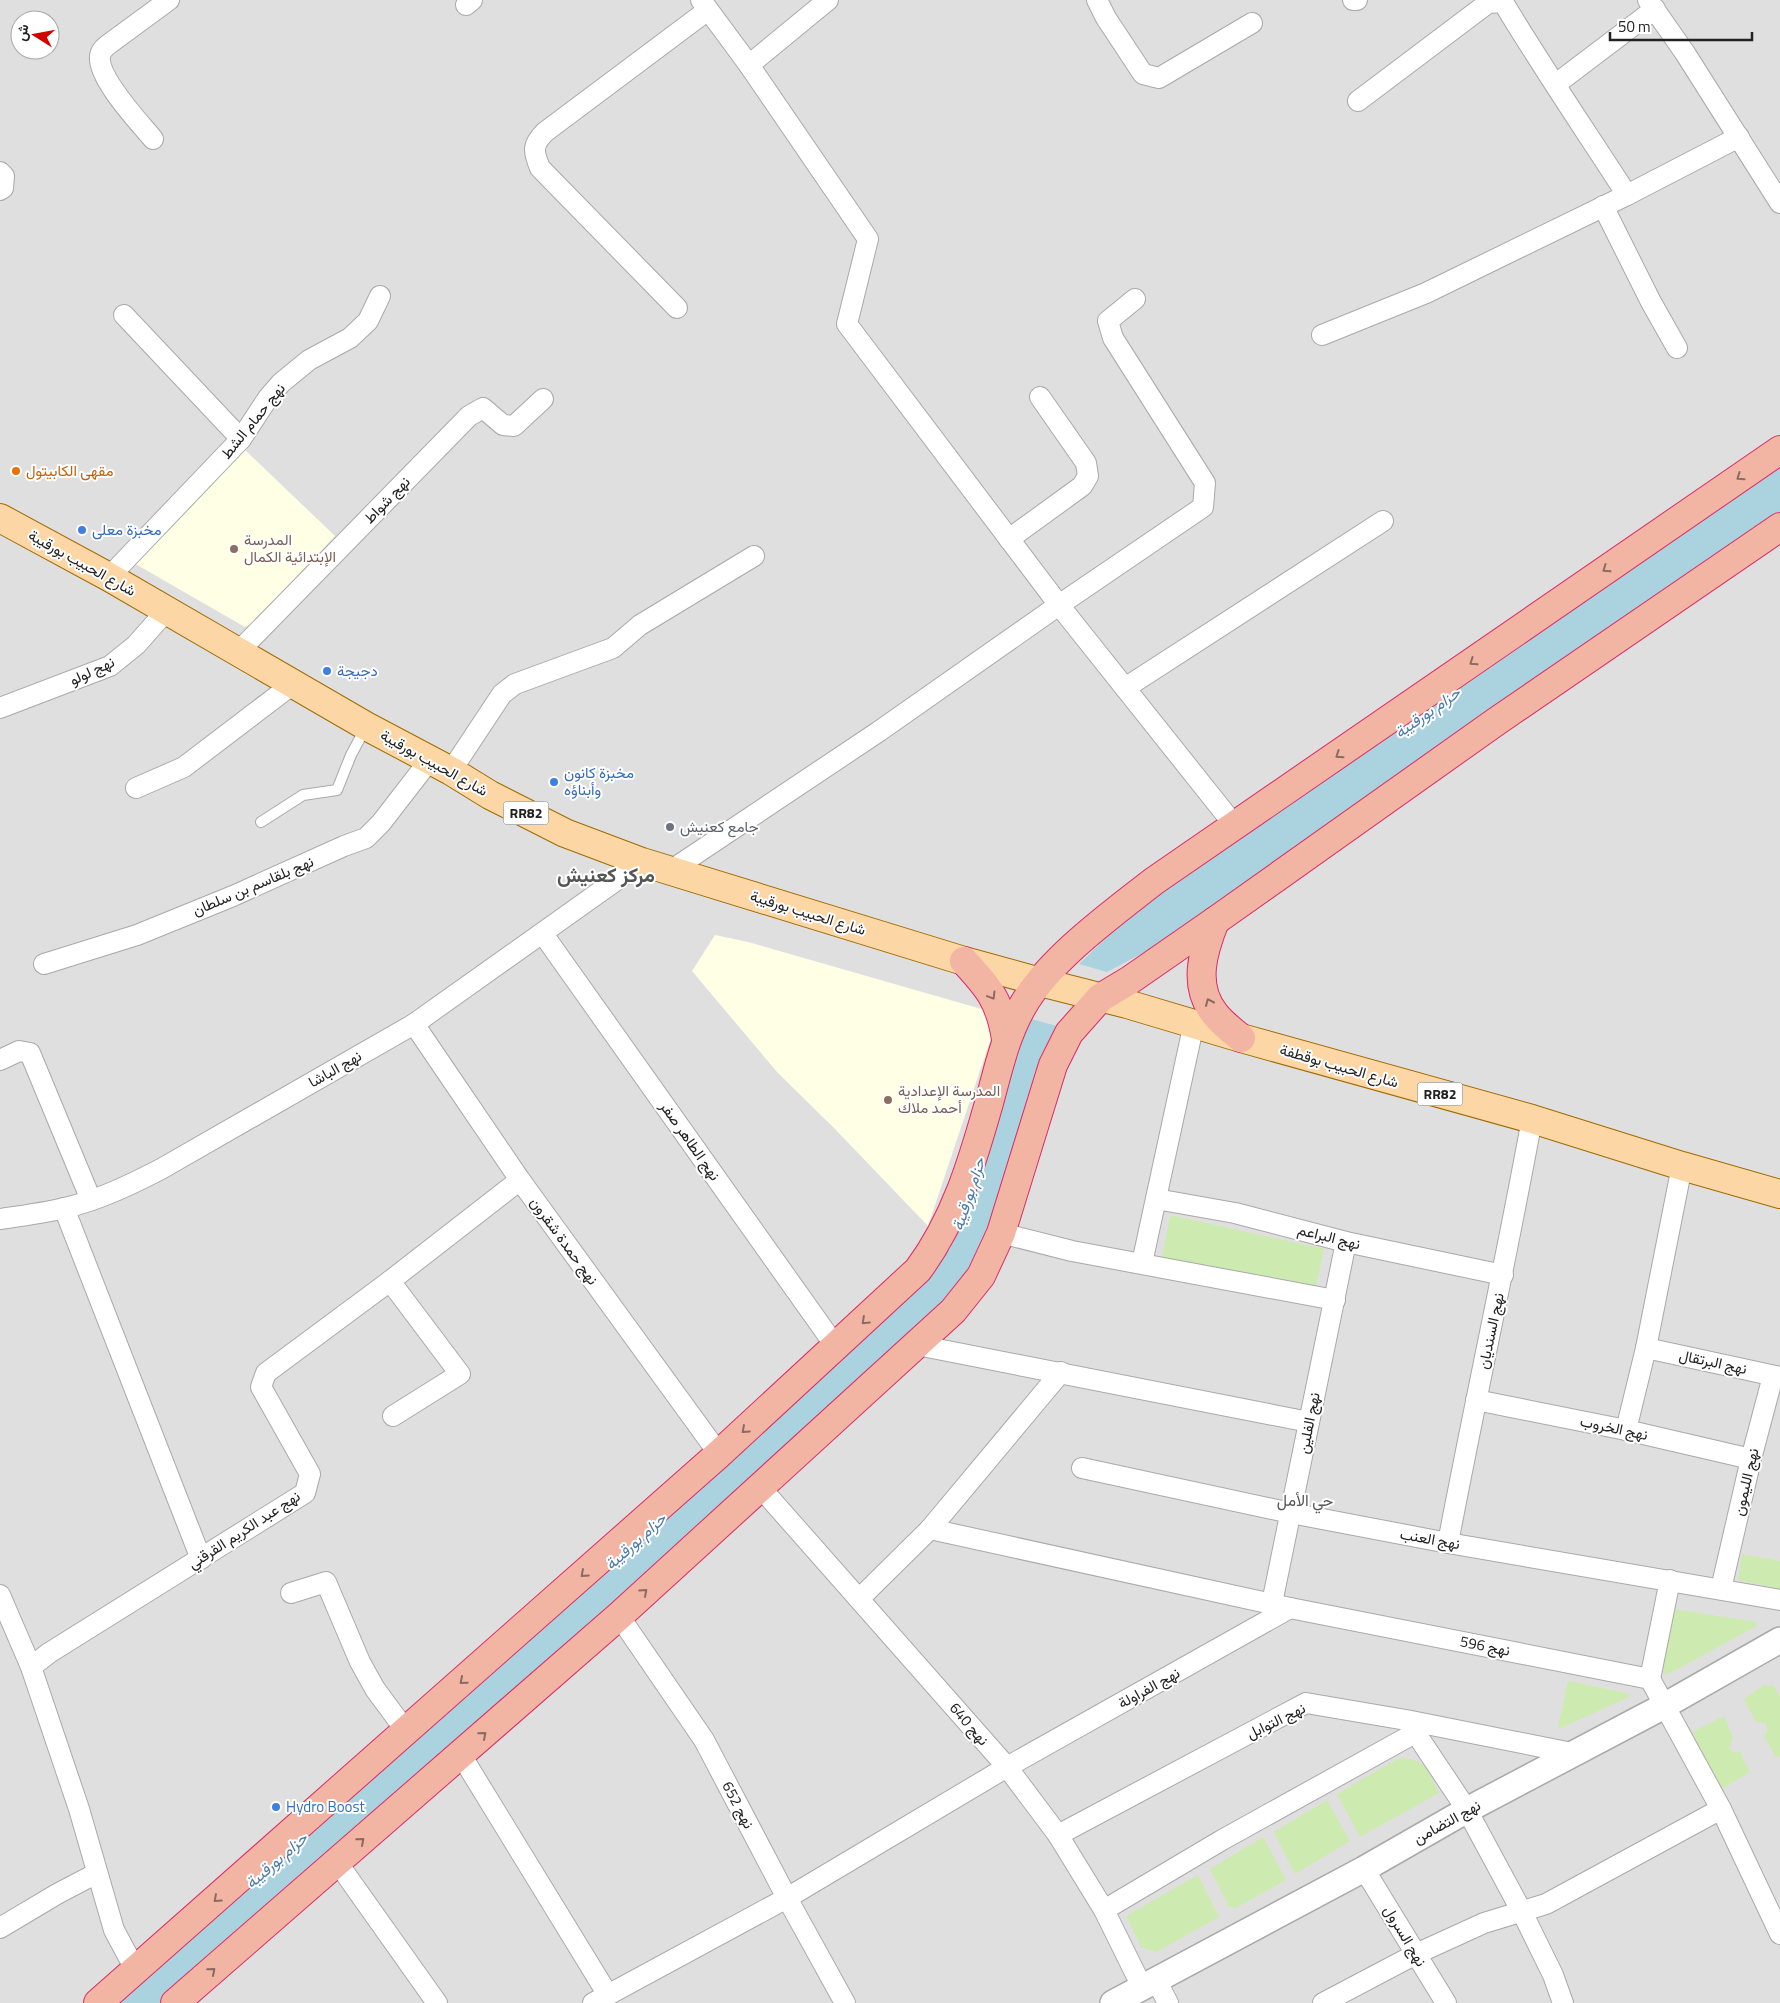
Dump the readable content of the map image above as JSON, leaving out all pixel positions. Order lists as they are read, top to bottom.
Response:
{
  "streets": {
    "main road": ["شارع الحبيب بورقيبة", "RR82", "شارع الحبيب بوقطفة"],
    "street": [
      "نهج حمام الشط",
      "نهج شواط",
      "نهج لولو",
      "نهج بلقاسم بن سلطان",
      "نهج الباشا",
      "نهج الطاهر صفر",
      "نهج البراعم",
      "نهج حمدة شقرون",
      "نهج السنديان",
      "نهج البرتقال",
      "نهج الفلين",
      "نهج الخروب",
      "نهج الليمون",
      "نهج عبد الكريم القرقني",
      "نهج العنب",
      "نهج 596",
      "نهج الفراولة",
      "نهج التوابل",
      "نهج 640",
      "نهج 652",
      "نهج التضامن",
      "نهج السرول"
    ]
  },
  "crossings": [
    ["نهج حمام الشط", "شارع الحبيب بورقيبة"],
    ["نهج شواط", "شارع الحبيب بورقيبة"],
    ["شارع الحبيب بورقيبة", "نهج لولو"],
    ["شارع الحبيب بورقيبة", "نهج بلقاسم بن سلطان"],
    ["شارع الحبيب بورقيبة", "شارع الحبيب بوقطفة"],
    ["شارع الحبيب بورقيبة", "نهج الباشا"],
    ["شارع الحبيب بوقطفة", "نهج السنديان"],
    ["نهج الباشا", "نهج الطاهر صفر"],
    ["نهج الباشا", "نهج حمدة شقرون"],
    ["نهج البراعم", "نهج السنديان"],
    ["نهج البراعم", "نهج الفلين"],
    ["نهج حمدة شقرون", "نهج عبد الكريم القرقني"],
    ["نهج السنديان", "نهج الخروب"],
    ["نهج السنديان", "نهج العنب"],
    ["نهج البرتقال", "نهج الليمون"],
    ["نهج الفلين", "نهج العنب"],
    ["نهج الفلين", "نهج 596"],
    ["نهج الفلين", "نهج الفراولة"],
    ["نهج الخروب", "نهج الليمون"],
    ["نهج الليمون", "نهج العنب"],
    ["نهج 596", "نهج الفراولة"],
    ["نهج الفراولة", "نهج 640"],
    ["نهج الفراولة", "نهج 652"],
    ["نهج التوابل", "نهج 640"],
    ["نهج التوابل", "نهج التضامن"],
    ["نهج 640", "نهج التضامن"],
    ["نهج التضامن", "نهج السرول"]
  ],
  "districts": ["مركز كعنيش", "حي الأمل"],
  "water": ["حزام بورقيبة"],
  "places": [
    "مقهى الكابيتول",
    "مخبزة معلى",
    "المدرسة الإبتدائية الكمال",
    "دجيجة",
    "مخبزة كانون وأبناؤه",
    "جامع كعنيش",
    "المدرسة الإعدادية أحمد ملاك",
    "Hydro Boost"
  ],
  "scale_bar": "50 m",
  "north": "left"
}
